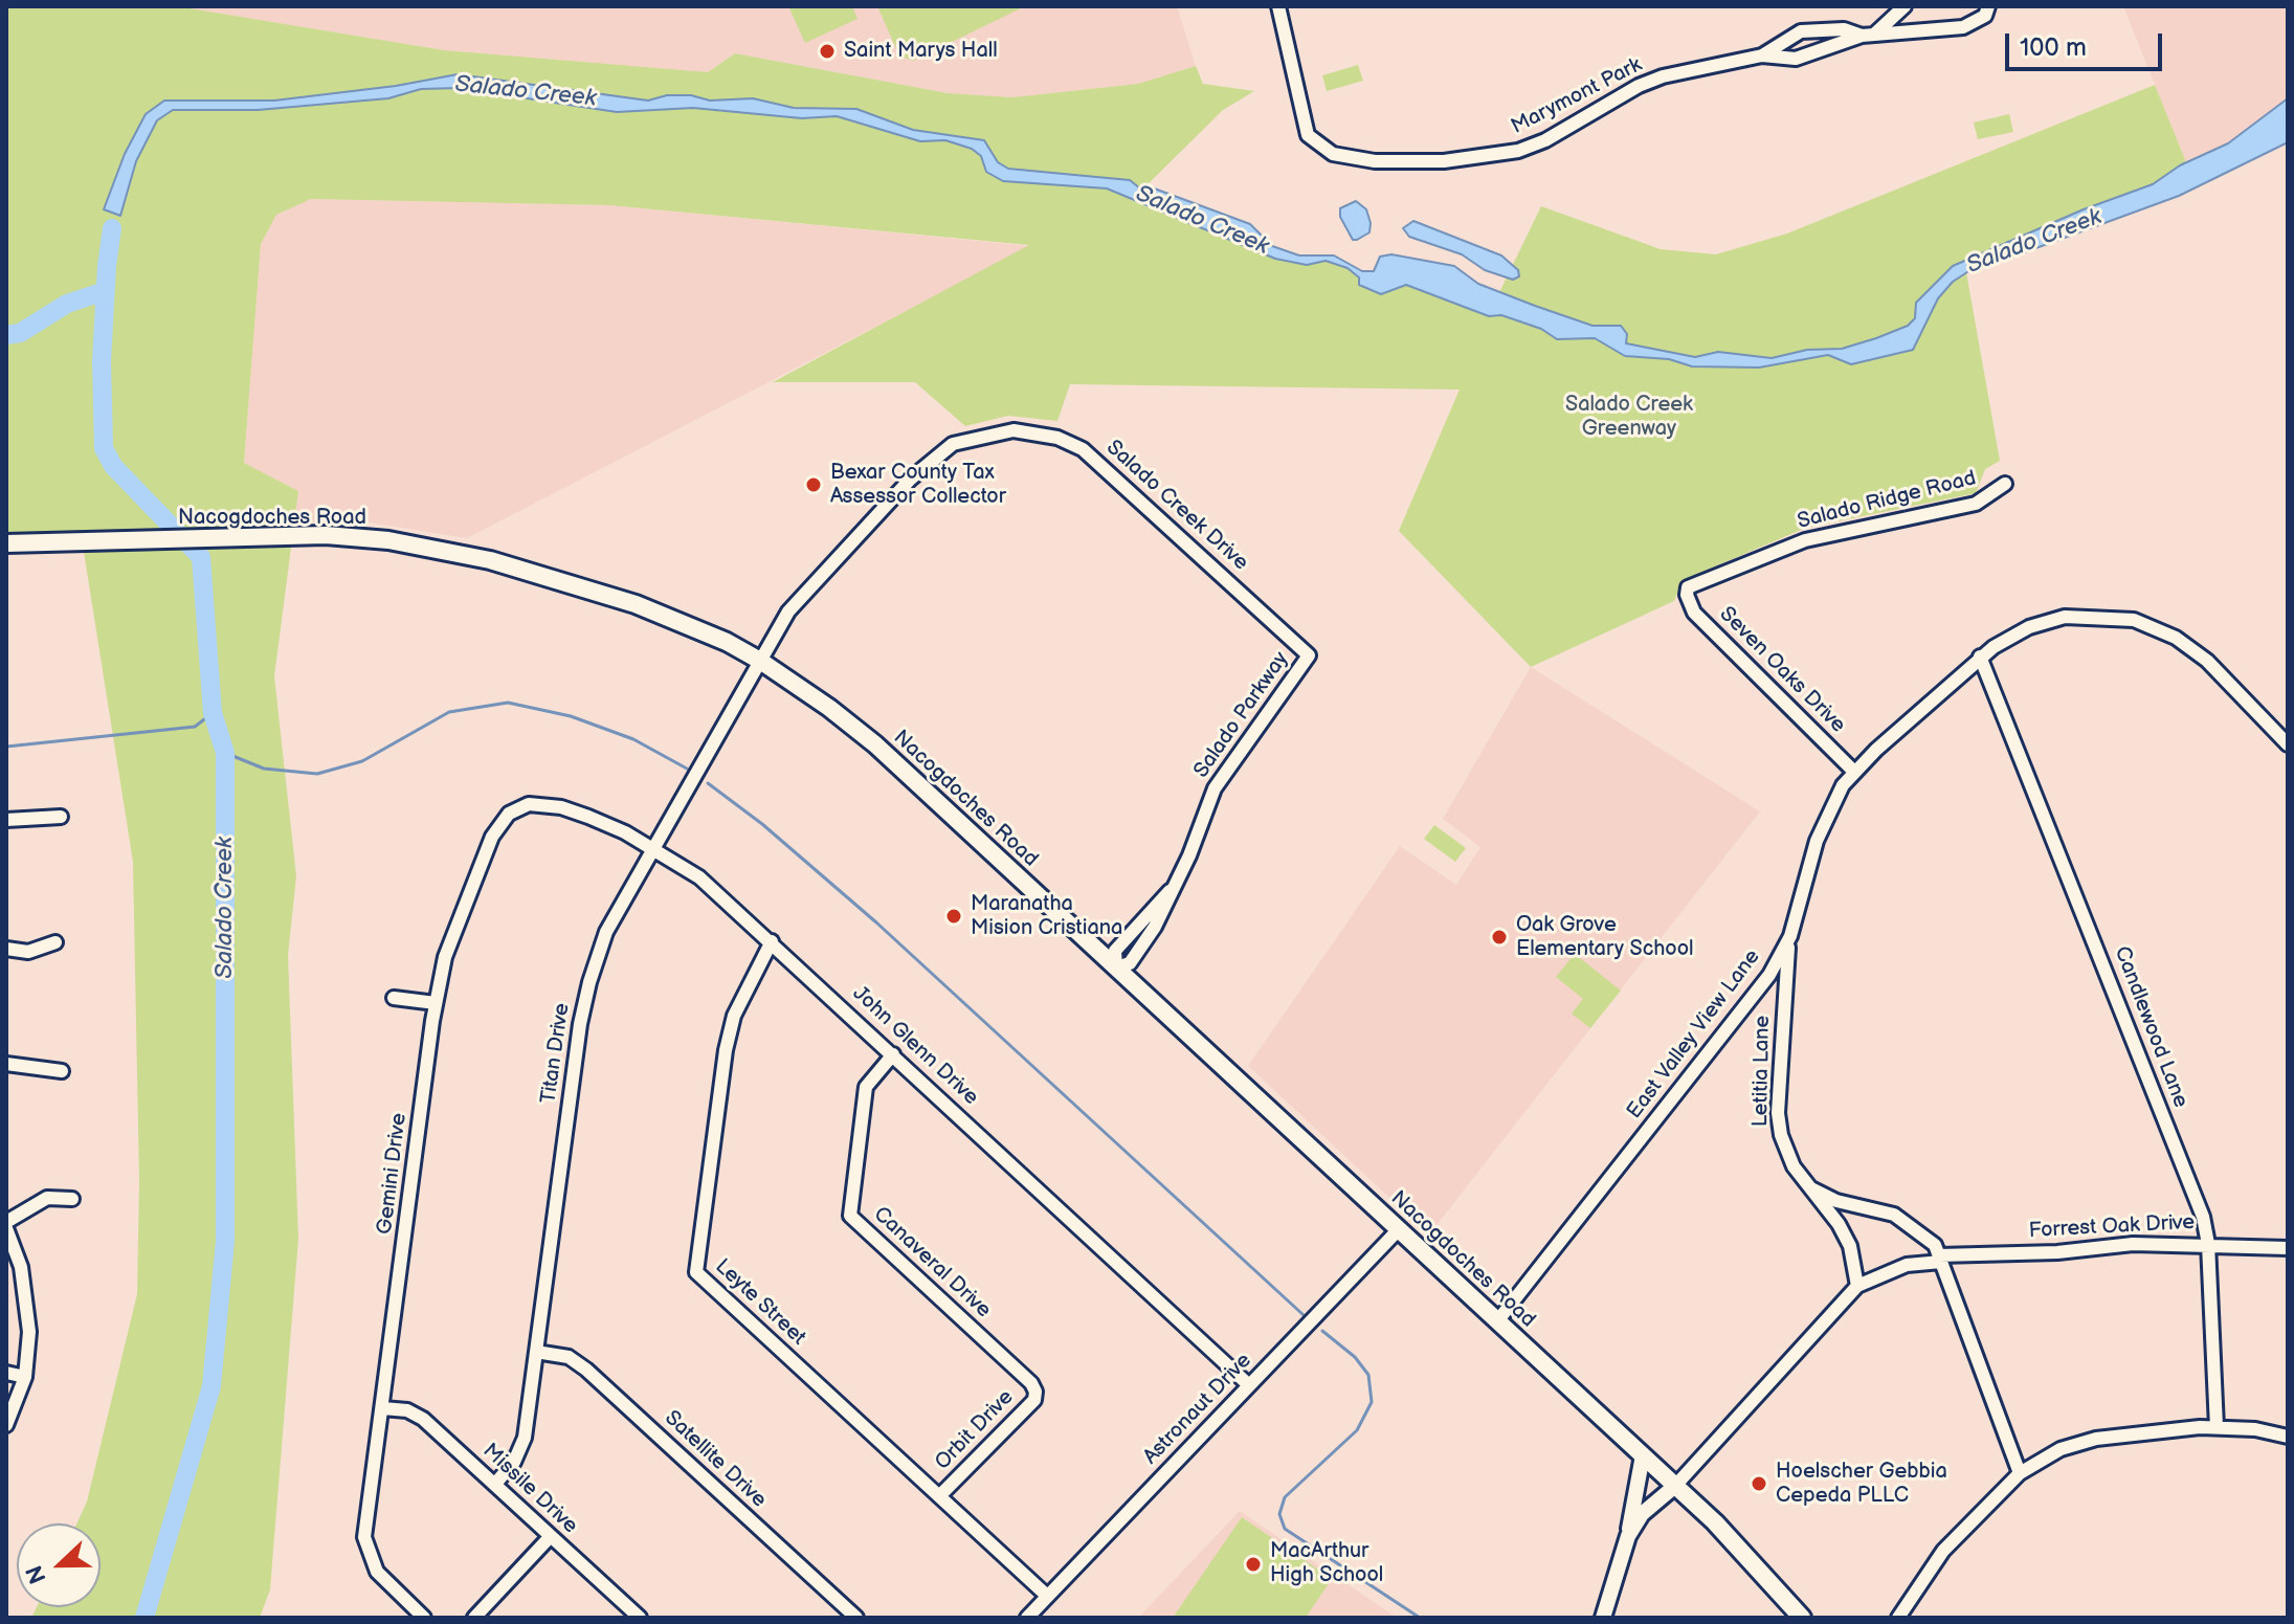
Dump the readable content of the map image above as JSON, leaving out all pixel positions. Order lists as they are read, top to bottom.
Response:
{
  "streets": {
    "main road": ["Nacogdoches Road"],
    "street": [
      "Marymont Park",
      "Salado Ridge Road",
      "Salado Creek Drive",
      "Seven Oaks Drive",
      "Salado Parkway",
      "Candlewood Lane",
      "East Valley View Lane",
      "John Glenn Drive",
      "Titan Drive",
      "Letitia Lane",
      "Gemini Drive",
      "Forrest Oak Drive",
      "Canaveral Drive",
      "Leyte Street",
      "Astronaut Drive",
      "Orbit Drive",
      "Satellite Drive",
      "Missile Drive"
    ]
  },
  "crossings": [
    ["Salado Ridge Road", "Seven Oaks Drive"],
    ["Salado Creek Drive", "Nacogdoches Road"],
    ["Salado Creek Drive", "Salado Parkway"],
    ["Salado Creek Drive", "Titan Drive"],
    ["Nacogdoches Road", "Salado Parkway"],
    ["Nacogdoches Road", "East Valley View Lane"],
    ["Nacogdoches Road", "Titan Drive"],
    ["Nacogdoches Road", "Astronaut Drive"],
    ["Seven Oaks Drive", "East Valley View Lane"],
    ["Candlewood Lane", "East Valley View Lane"],
    ["Candlewood Lane", "Forrest Oak Drive"],
    ["East Valley View Lane", "Letitia Lane"],
    ["John Glenn Drive", "Titan Drive"],
    ["John Glenn Drive", "Gemini Drive"],
    ["John Glenn Drive", "Canaveral Drive"],
    ["John Glenn Drive", "Leyte Street"],
    ["John Glenn Drive", "Astronaut Drive"],
    ["Titan Drive", "Satellite Drive"],
    ["Titan Drive", "Missile Drive"],
    ["Letitia Lane", "Forrest Oak Drive"],
    ["Gemini Drive", "Missile Drive"],
    ["Canaveral Drive", "Orbit Drive"],
    ["Leyte Street", "Astronaut Drive"],
    ["Leyte Street", "Orbit Drive"]
  ],
  "water": ["Salado Creek"],
  "parks": ["Salado Creek Greenway"],
  "places": [
    "Saint Marys Hall",
    "Bexar County Tax Assessor Collector",
    "Maranatha Mision Cristiana",
    "Oak Grove Elementary School",
    "Hoelscher Gebbia Cepeda PLLC",
    "MacArthur High School"
  ],
  "scale_bar": "100 m",
  "north": "left"
}
